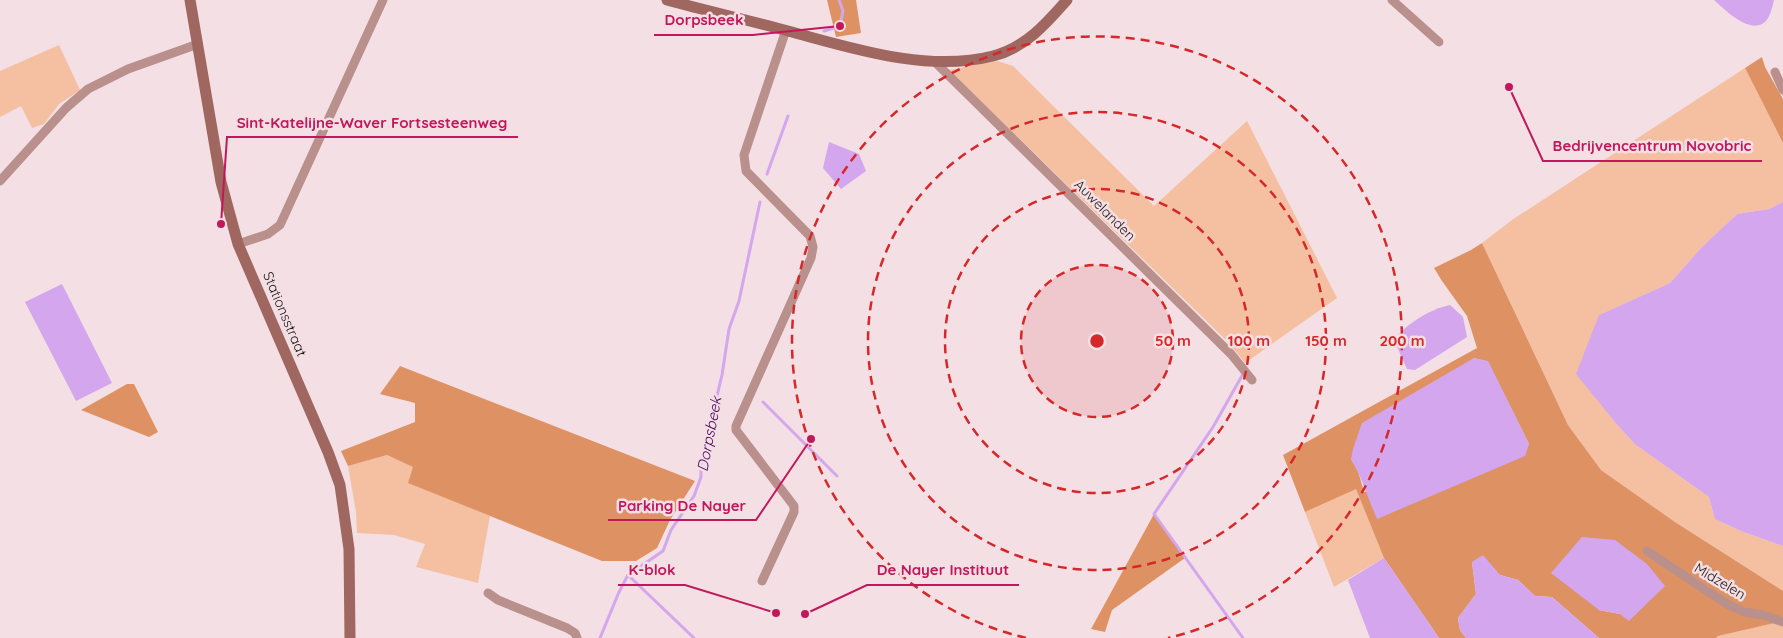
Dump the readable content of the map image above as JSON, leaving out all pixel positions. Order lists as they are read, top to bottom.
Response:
{
  "streets": {
    "street": ["Auwelanden", "Stationsstraat", "Midzelen"]
  },
  "water": ["Dorpsbeek"],
  "places": [
    "Dorpsbeek",
    "Bedrijvencentrum Novobric",
    "Sint-Katelijne-Waver Fortsesteenweg",
    "Parking De Nayer",
    "K-blok",
    "De Nayer Instituut"
  ],
  "rings": [
    "50 m",
    "100 m",
    "150 m",
    "200 m"
  ]
}
